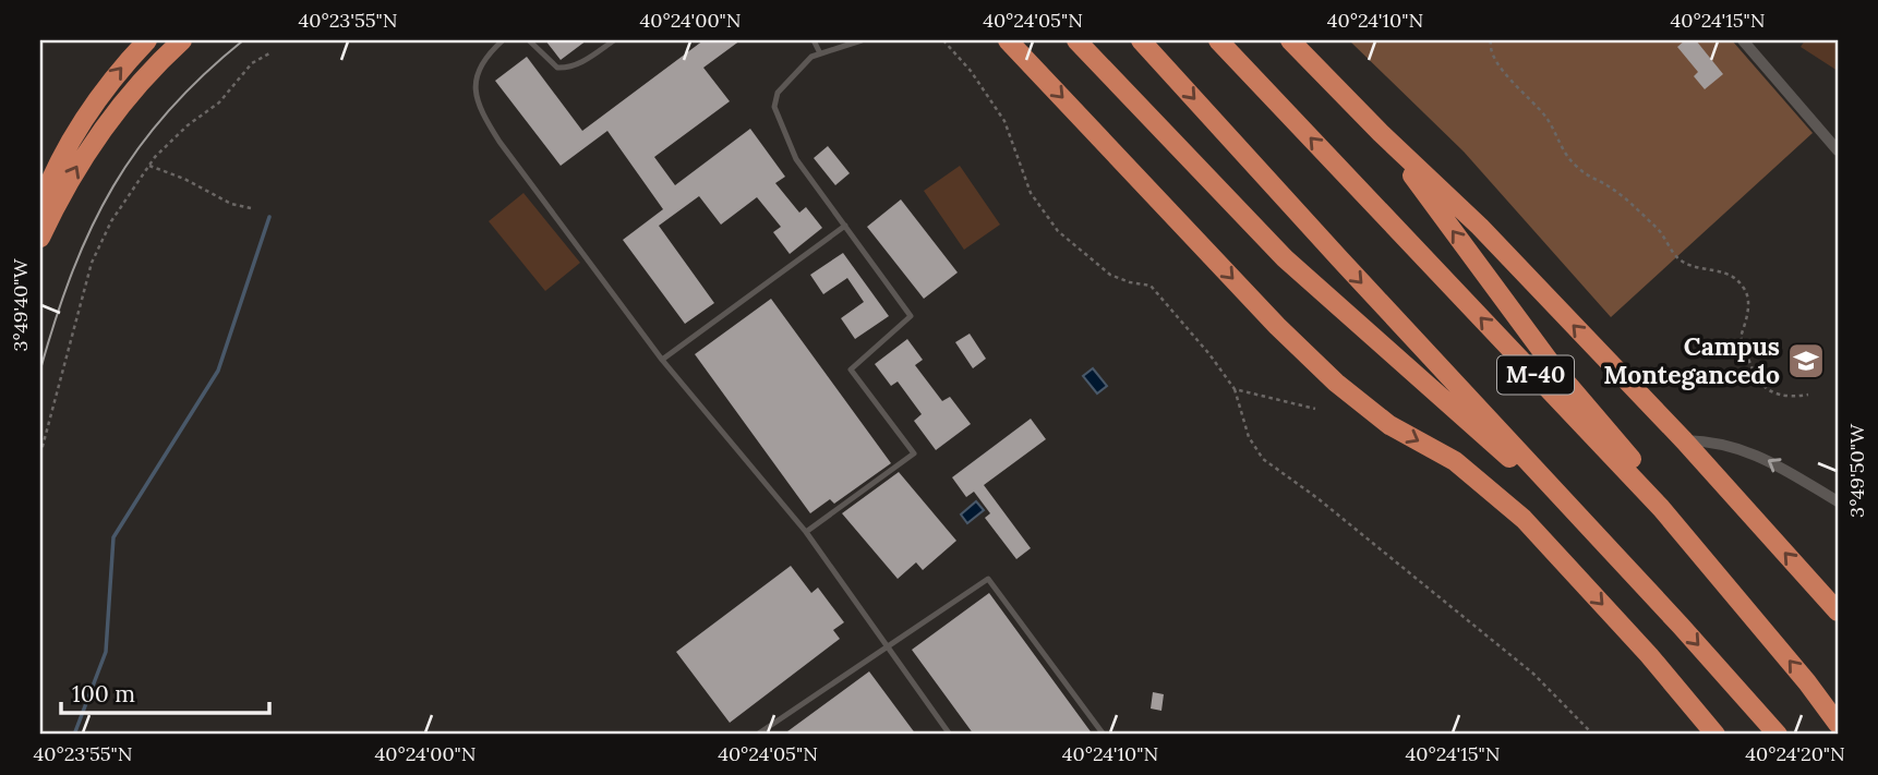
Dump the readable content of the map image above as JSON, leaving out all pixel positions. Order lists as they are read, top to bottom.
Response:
{
  "streets": {
    "highway": ["M-40"]
  },
  "places": {
    "school or university": ["Campus Montegancedo"]
  },
  "scale_bar": "100 m",
  "coordinates": [
    "40°23'55\"N",
    "40°24'00\"N",
    "40°24'05\"N",
    "40°24'10\"N",
    "40°24'15\"N",
    "3°49'40\"W",
    "3°49'50\"W",
    "40°24'20\"N"
  ]
}
